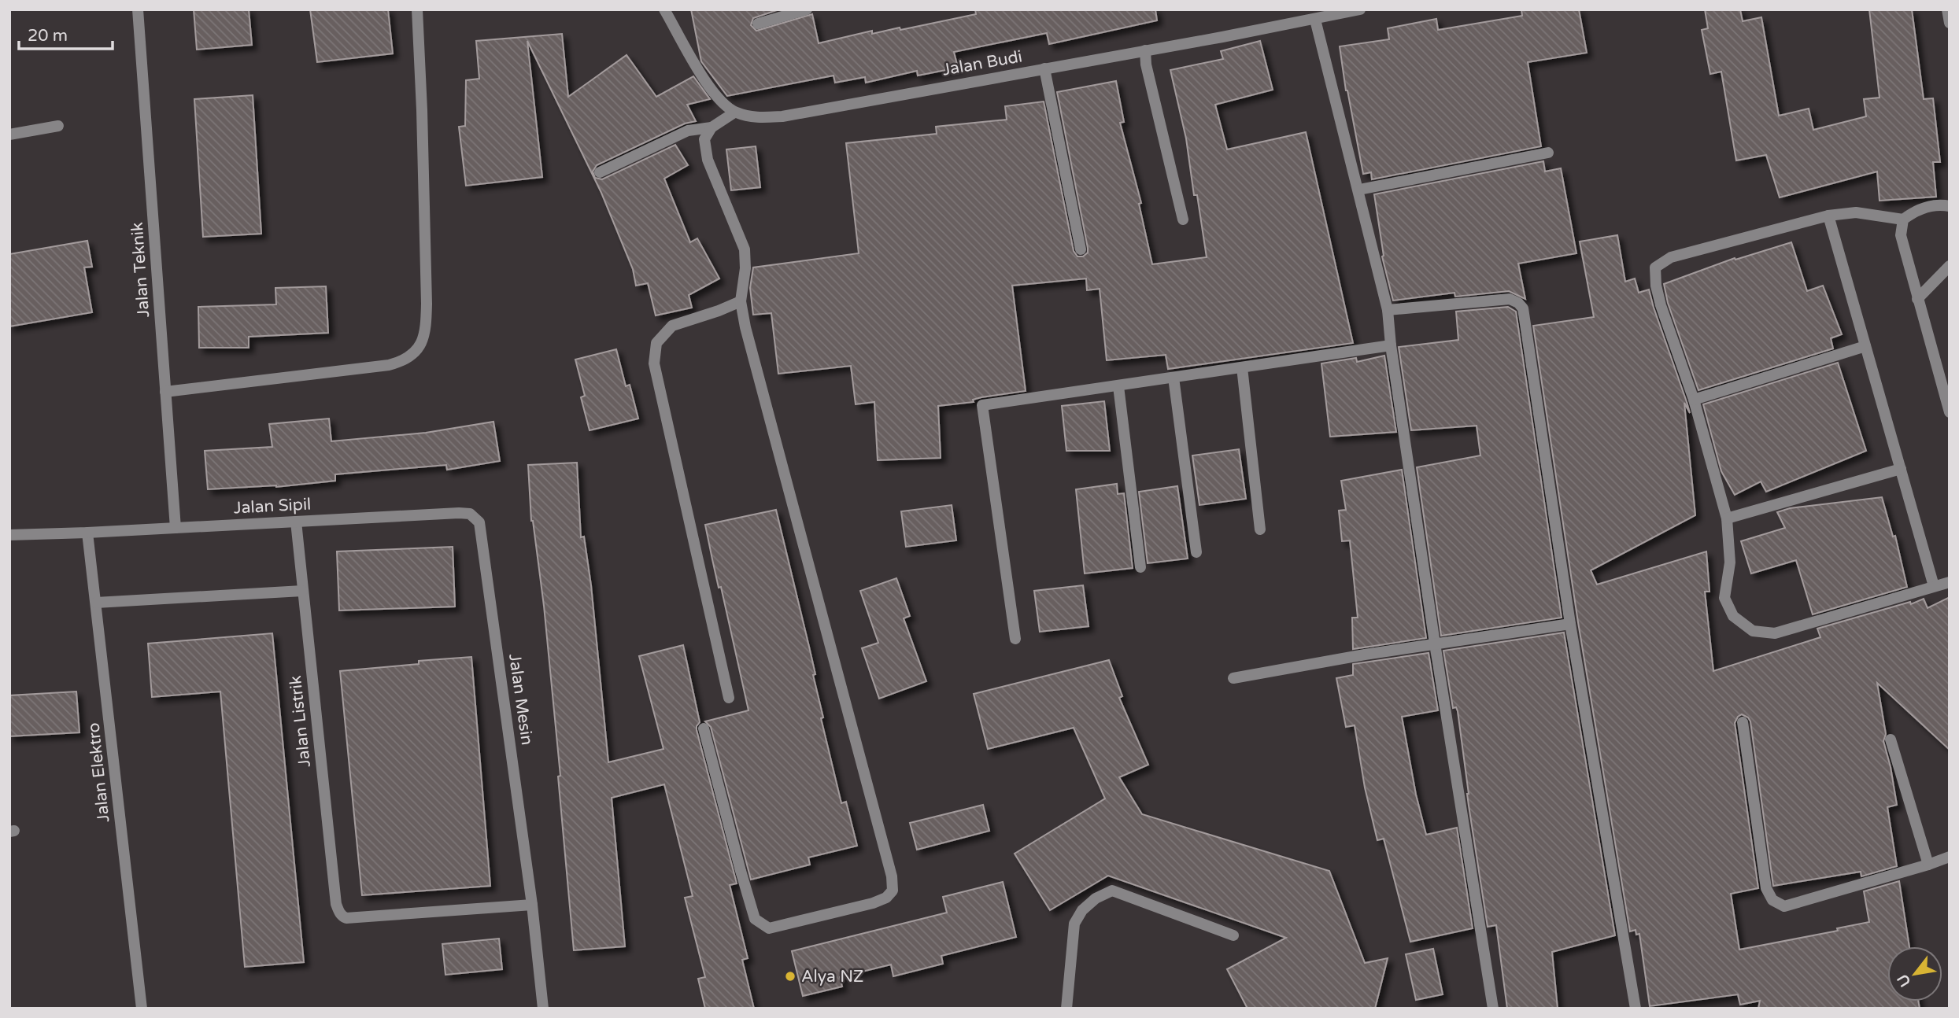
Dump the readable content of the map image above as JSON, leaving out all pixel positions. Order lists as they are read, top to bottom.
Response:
{
  "streets": {
    "street": [
      "Jalan Budi",
      "Jalan Teknik",
      "Jalan Sipil",
      "Jalan Mesin",
      "Jalan Listrik",
      "Jalan Elektro"
    ]
  },
  "crossings": [
    ["Jalan Teknik", "Jalan Sipil"],
    ["Jalan Sipil", "Jalan Mesin"],
    ["Jalan Sipil", "Jalan Listrik"],
    ["Jalan Sipil", "Jalan Elektro"],
    ["Jalan Mesin", "Jalan Listrik"]
  ],
  "places": ["Alya NZ"],
  "scale_bar": "20 m",
  "north": "bottom left"
}
